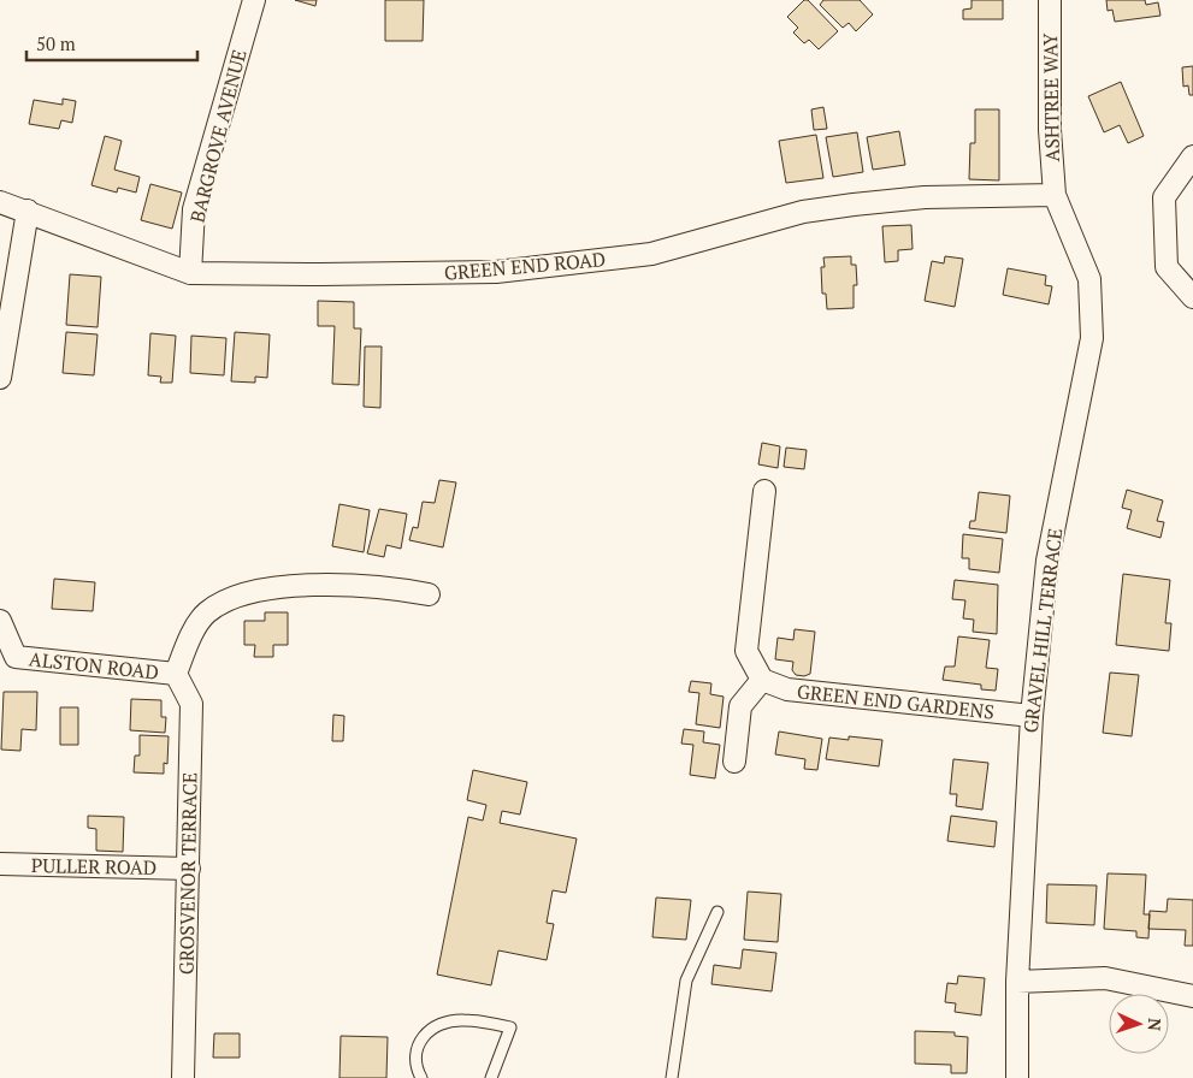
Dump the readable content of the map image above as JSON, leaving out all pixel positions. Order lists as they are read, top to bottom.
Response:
{
  "streets": {
    "street": [
      "ASHTREE WAY",
      "BARGROVE AVENUE",
      "GREEN END ROAD",
      "GRAVEL HILL TERRACE",
      "ALSTON ROAD",
      "GREEN END GARDENS",
      "PULLER ROAD",
      "GROSVENOR TERRACE"
    ]
  },
  "crossings": [
    ["ASHTREE WAY", "GREEN END ROAD"],
    ["ASHTREE WAY", "GRAVEL HILL TERRACE"],
    ["BARGROVE AVENUE", "GREEN END ROAD"],
    ["GREEN END ROAD", "GRAVEL HILL TERRACE"],
    ["GRAVEL HILL TERRACE", "GREEN END GARDENS"],
    ["ALSTON ROAD", "GROSVENOR TERRACE"],
    ["PULLER ROAD", "GROSVENOR TERRACE"]
  ],
  "scale_bar": "50 m",
  "north": "right"
}
